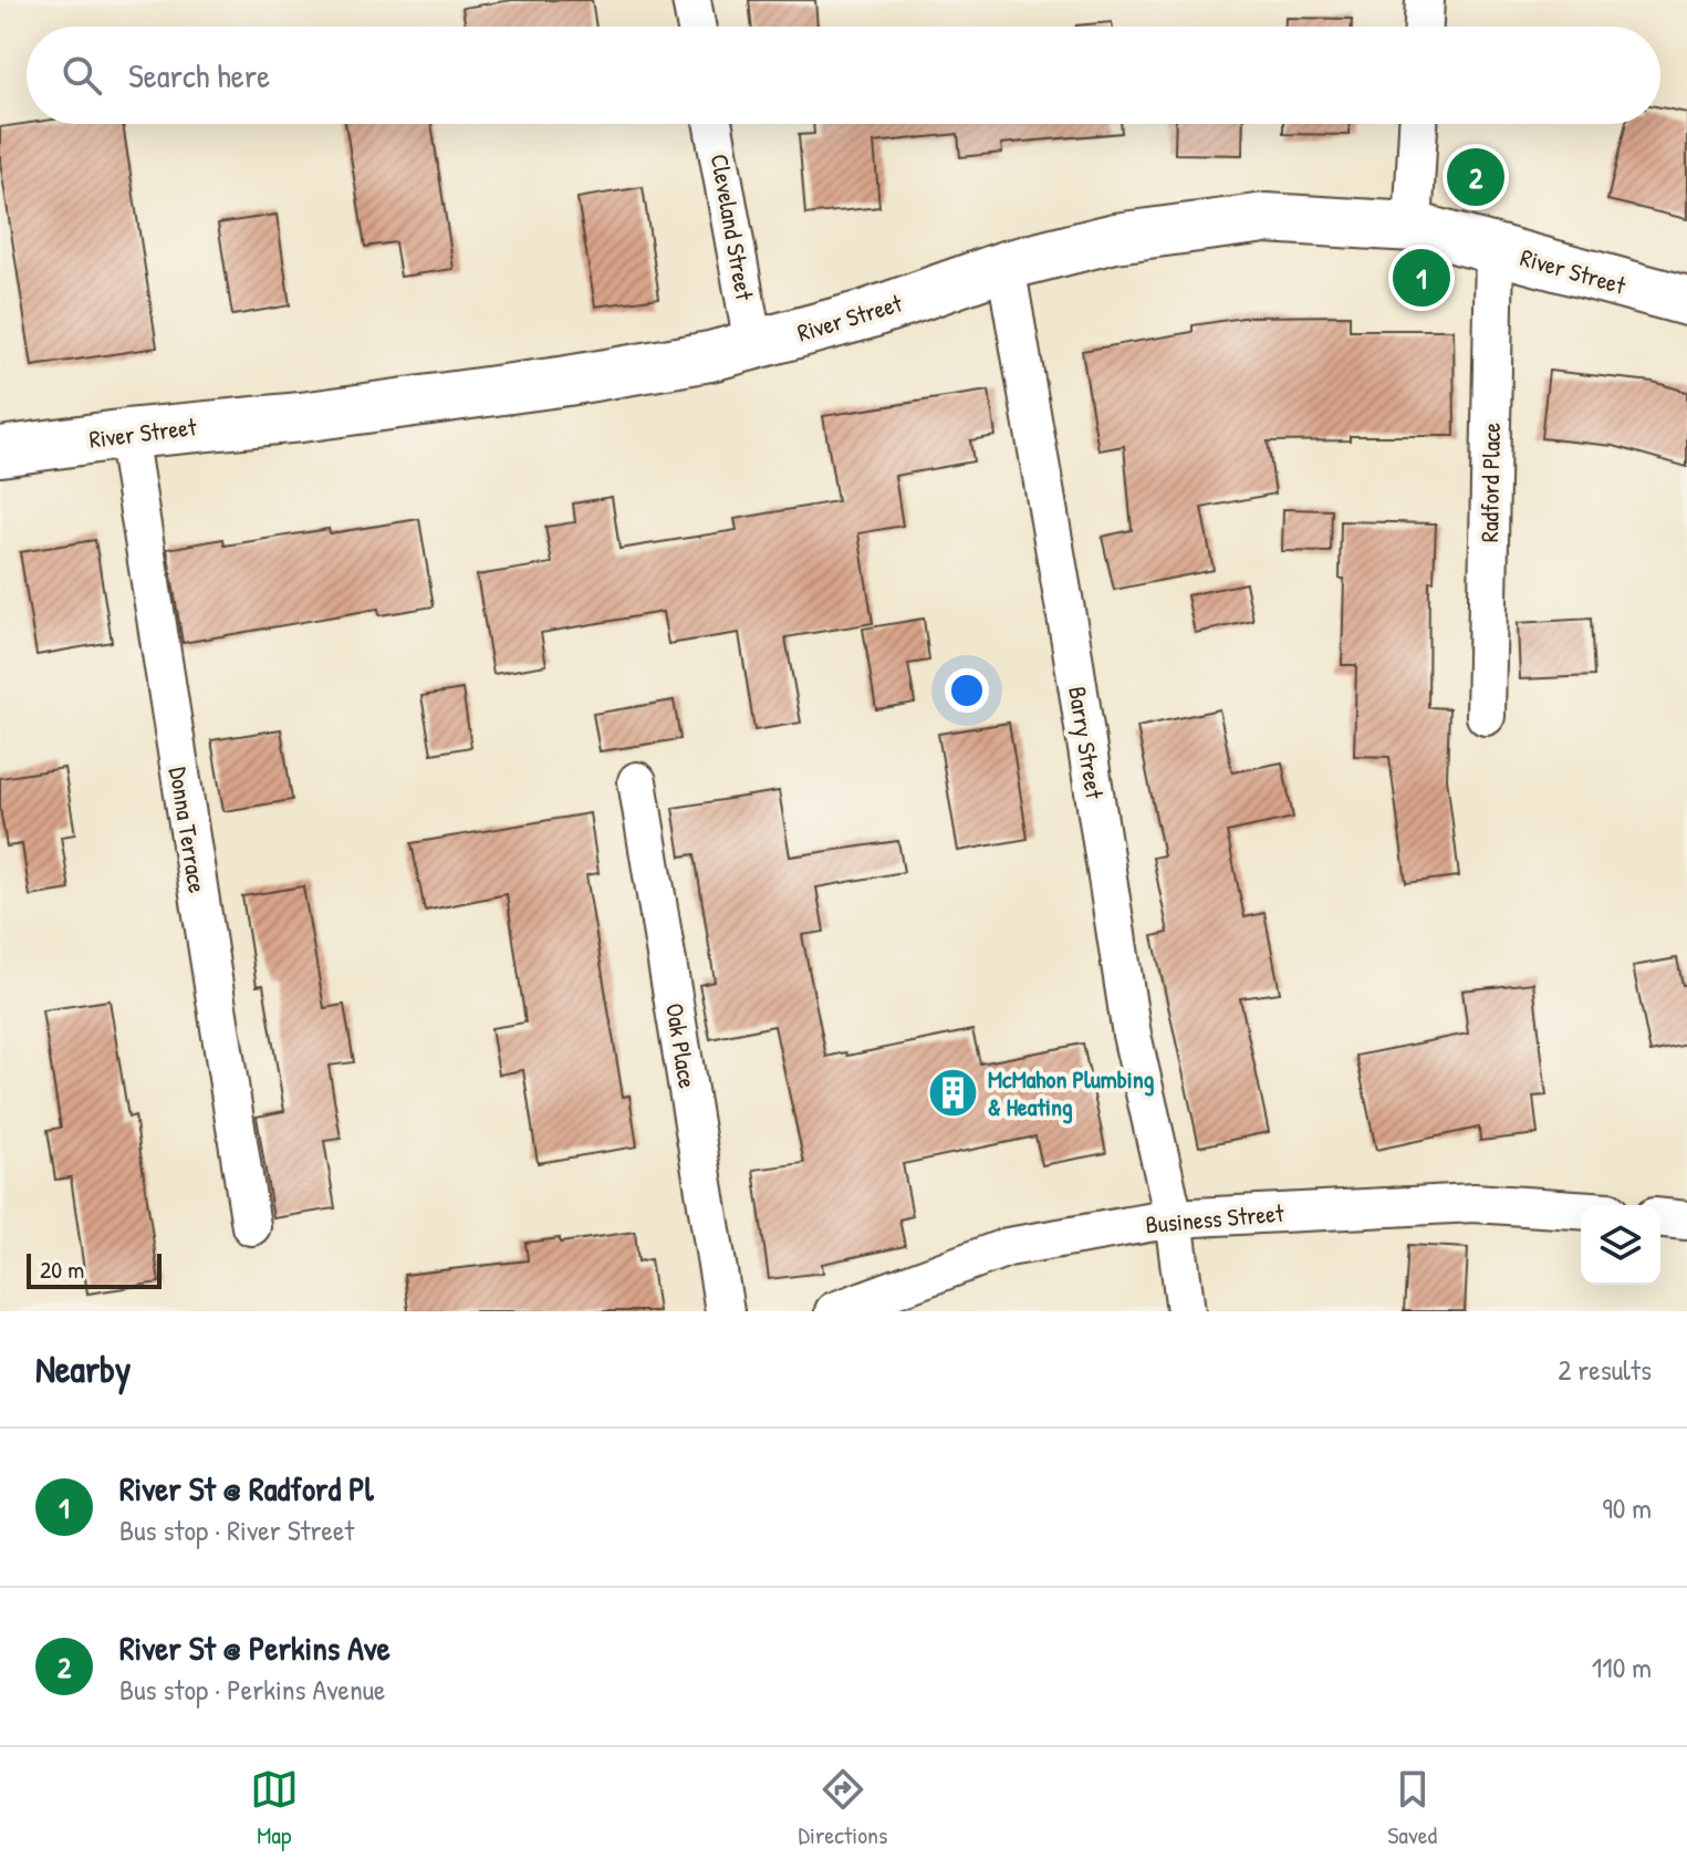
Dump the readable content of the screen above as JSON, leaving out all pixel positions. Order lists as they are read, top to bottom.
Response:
{
  "streets": {
    "main road": ["River Street"],
    "street": [
      "Cleveland Street",
      "Radford Place",
      "Barry Street",
      "Donna Terrace",
      "Oak Place",
      "Business Street"
    ]
  },
  "crossings": [
    ["Cleveland Street", "River Street"],
    ["River Street", "Radford Place"],
    ["River Street", "Barry Street"],
    ["River Street", "Donna Terrace"],
    ["Barry Street", "Business Street"]
  ],
  "places": {
    "building": ["McMahon Plumbing & Heating"]
  },
  "scale_bar": "20 m",
  "page": {
    "search": "Search here",
    "pins": ["2", "1"],
    "scale": "20 m",
    "heading": ["Nearby", "2 results"],
    "list": [
      {
        "mark": "1",
        "name": "River St @ Radford Pl",
        "note": "Bus stop · River Street",
        "value": "90 m"
      },
      {
        "mark": "2",
        "name": "River St @ Perkins Ave",
        "note": "Bus stop · Perkins Avenue",
        "value": "110 m"
      }
    ],
    "nav": ["Map", "Directions", "Saved"]
  }
}
